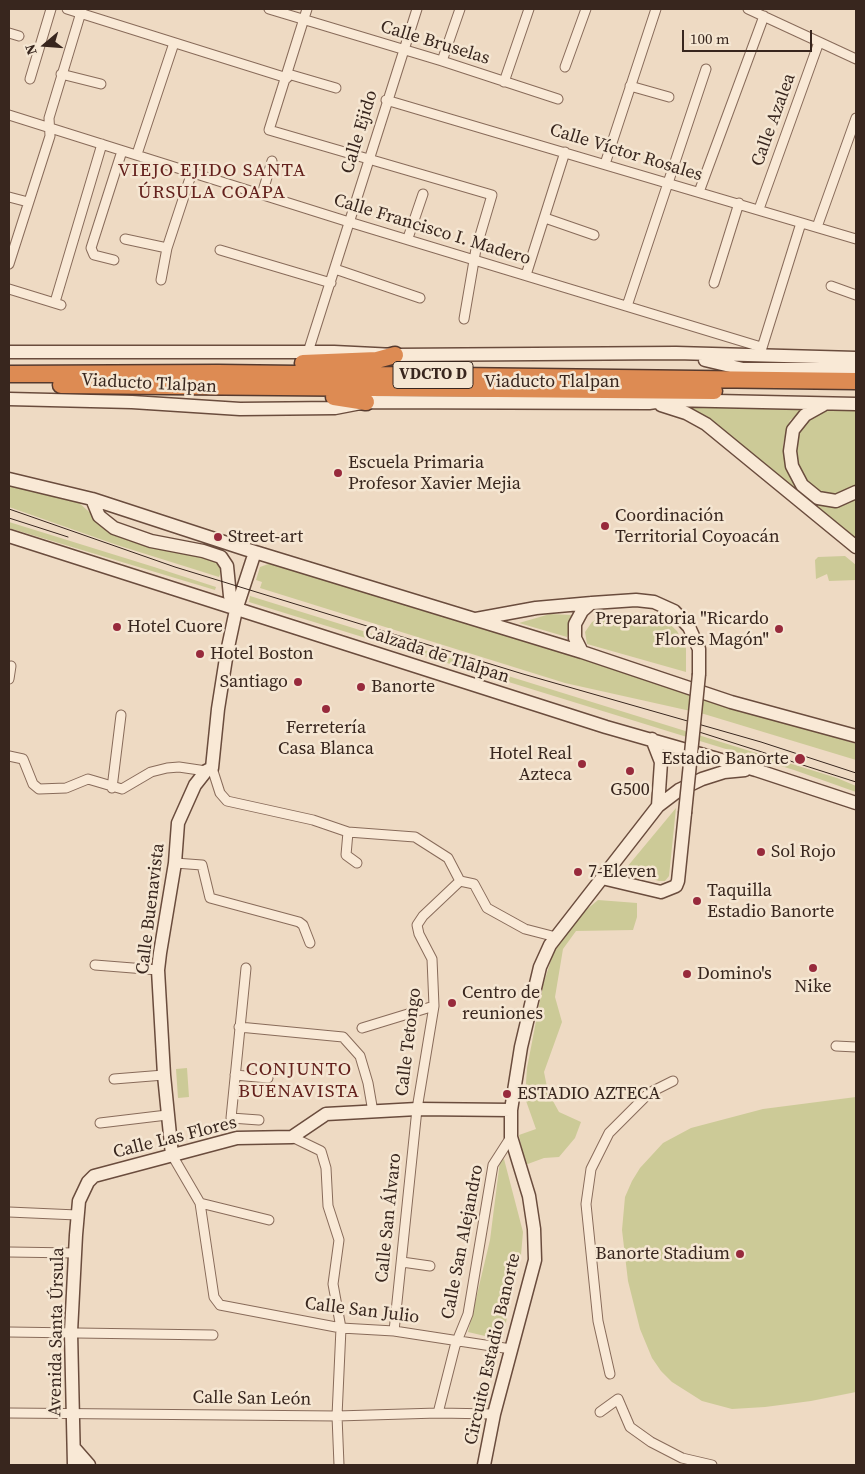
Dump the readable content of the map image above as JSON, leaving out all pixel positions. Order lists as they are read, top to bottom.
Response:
{
  "streets": {
    "highway": ["VDCTO D", "Viaducto Tlalpan"],
    "main road": [
      "Calzada de Tlalpan",
      "Calle Buenavista",
      "Calle Las Flores",
      "Avenida Santa Úrsula",
      "Circuito Estadio Banorte"
    ],
    "street": [
      "Calle Bruselas",
      "Calle Azalea",
      "Calle Ejido",
      "Calle Víctor Rosales",
      "Calle Francisco I. Madero",
      "Calle Tetongo",
      "Calle San Álvaro",
      "Calle San Alejandro",
      "Calle San Julio",
      "Calle San León"
    ]
  },
  "crossings": [
    ["Calle Bruselas", "Calle Ejido"],
    ["Calle Azalea", "Calle Víctor Rosales"],
    ["Calle Ejido", "Calle Víctor Rosales"],
    ["Calle Ejido", "Calle Francisco I. Madero"],
    ["Calle Ejido", "Viaducto Tlalpan"],
    ["Calle Francisco I. Madero", "Viaducto Tlalpan"],
    ["Calzada de Tlalpan", "Circuito Estadio Banorte"],
    ["Calle Buenavista", "Calle Las Flores"],
    ["Calle Tetongo", "Calle San Álvaro"],
    ["Calle Las Flores", "Avenida Santa Úrsula"],
    ["Calle San Álvaro", "Calle San Julio"],
    ["Calle San Alejandro", "Calle San Julio"],
    ["Calle San Alejandro", "Circuito Estadio Banorte"],
    ["Calle San Alejandro", "Calle San León"],
    ["Calle San Julio", "Circuito Estadio Banorte"],
    ["Avenida Santa Úrsula", "Calle San León"],
    ["Circuito Estadio Banorte", "Calle San León"]
  ],
  "districts": ["VIEJO EJIDO SANTA ÚRSULA COAPA", "CONJUNTO BUENAVISTA"],
  "places": [
    "Escuela Primaria Profesor Xavier Mejia",
    "Coordinación Territorial Coyoacán",
    "Street-art",
    "Hotel Cuore",
    "Preparatoria \"Ricardo Flores Magón\"",
    "Hotel Boston",
    "Santiago",
    "Banorte",
    "Ferretería Casa Blanca",
    "Estadio Banorte",
    "Hotel Real Azteca",
    "G500",
    "Sol Rojo",
    "7-Eleven",
    "Taquilla Estadio Banorte",
    "Nike",
    "Domino's",
    "Centro de reuniones",
    "ESTADIO AZTECA",
    "Banorte Stadium"
  ],
  "scale_bar": "100 m",
  "north": "left"
}
